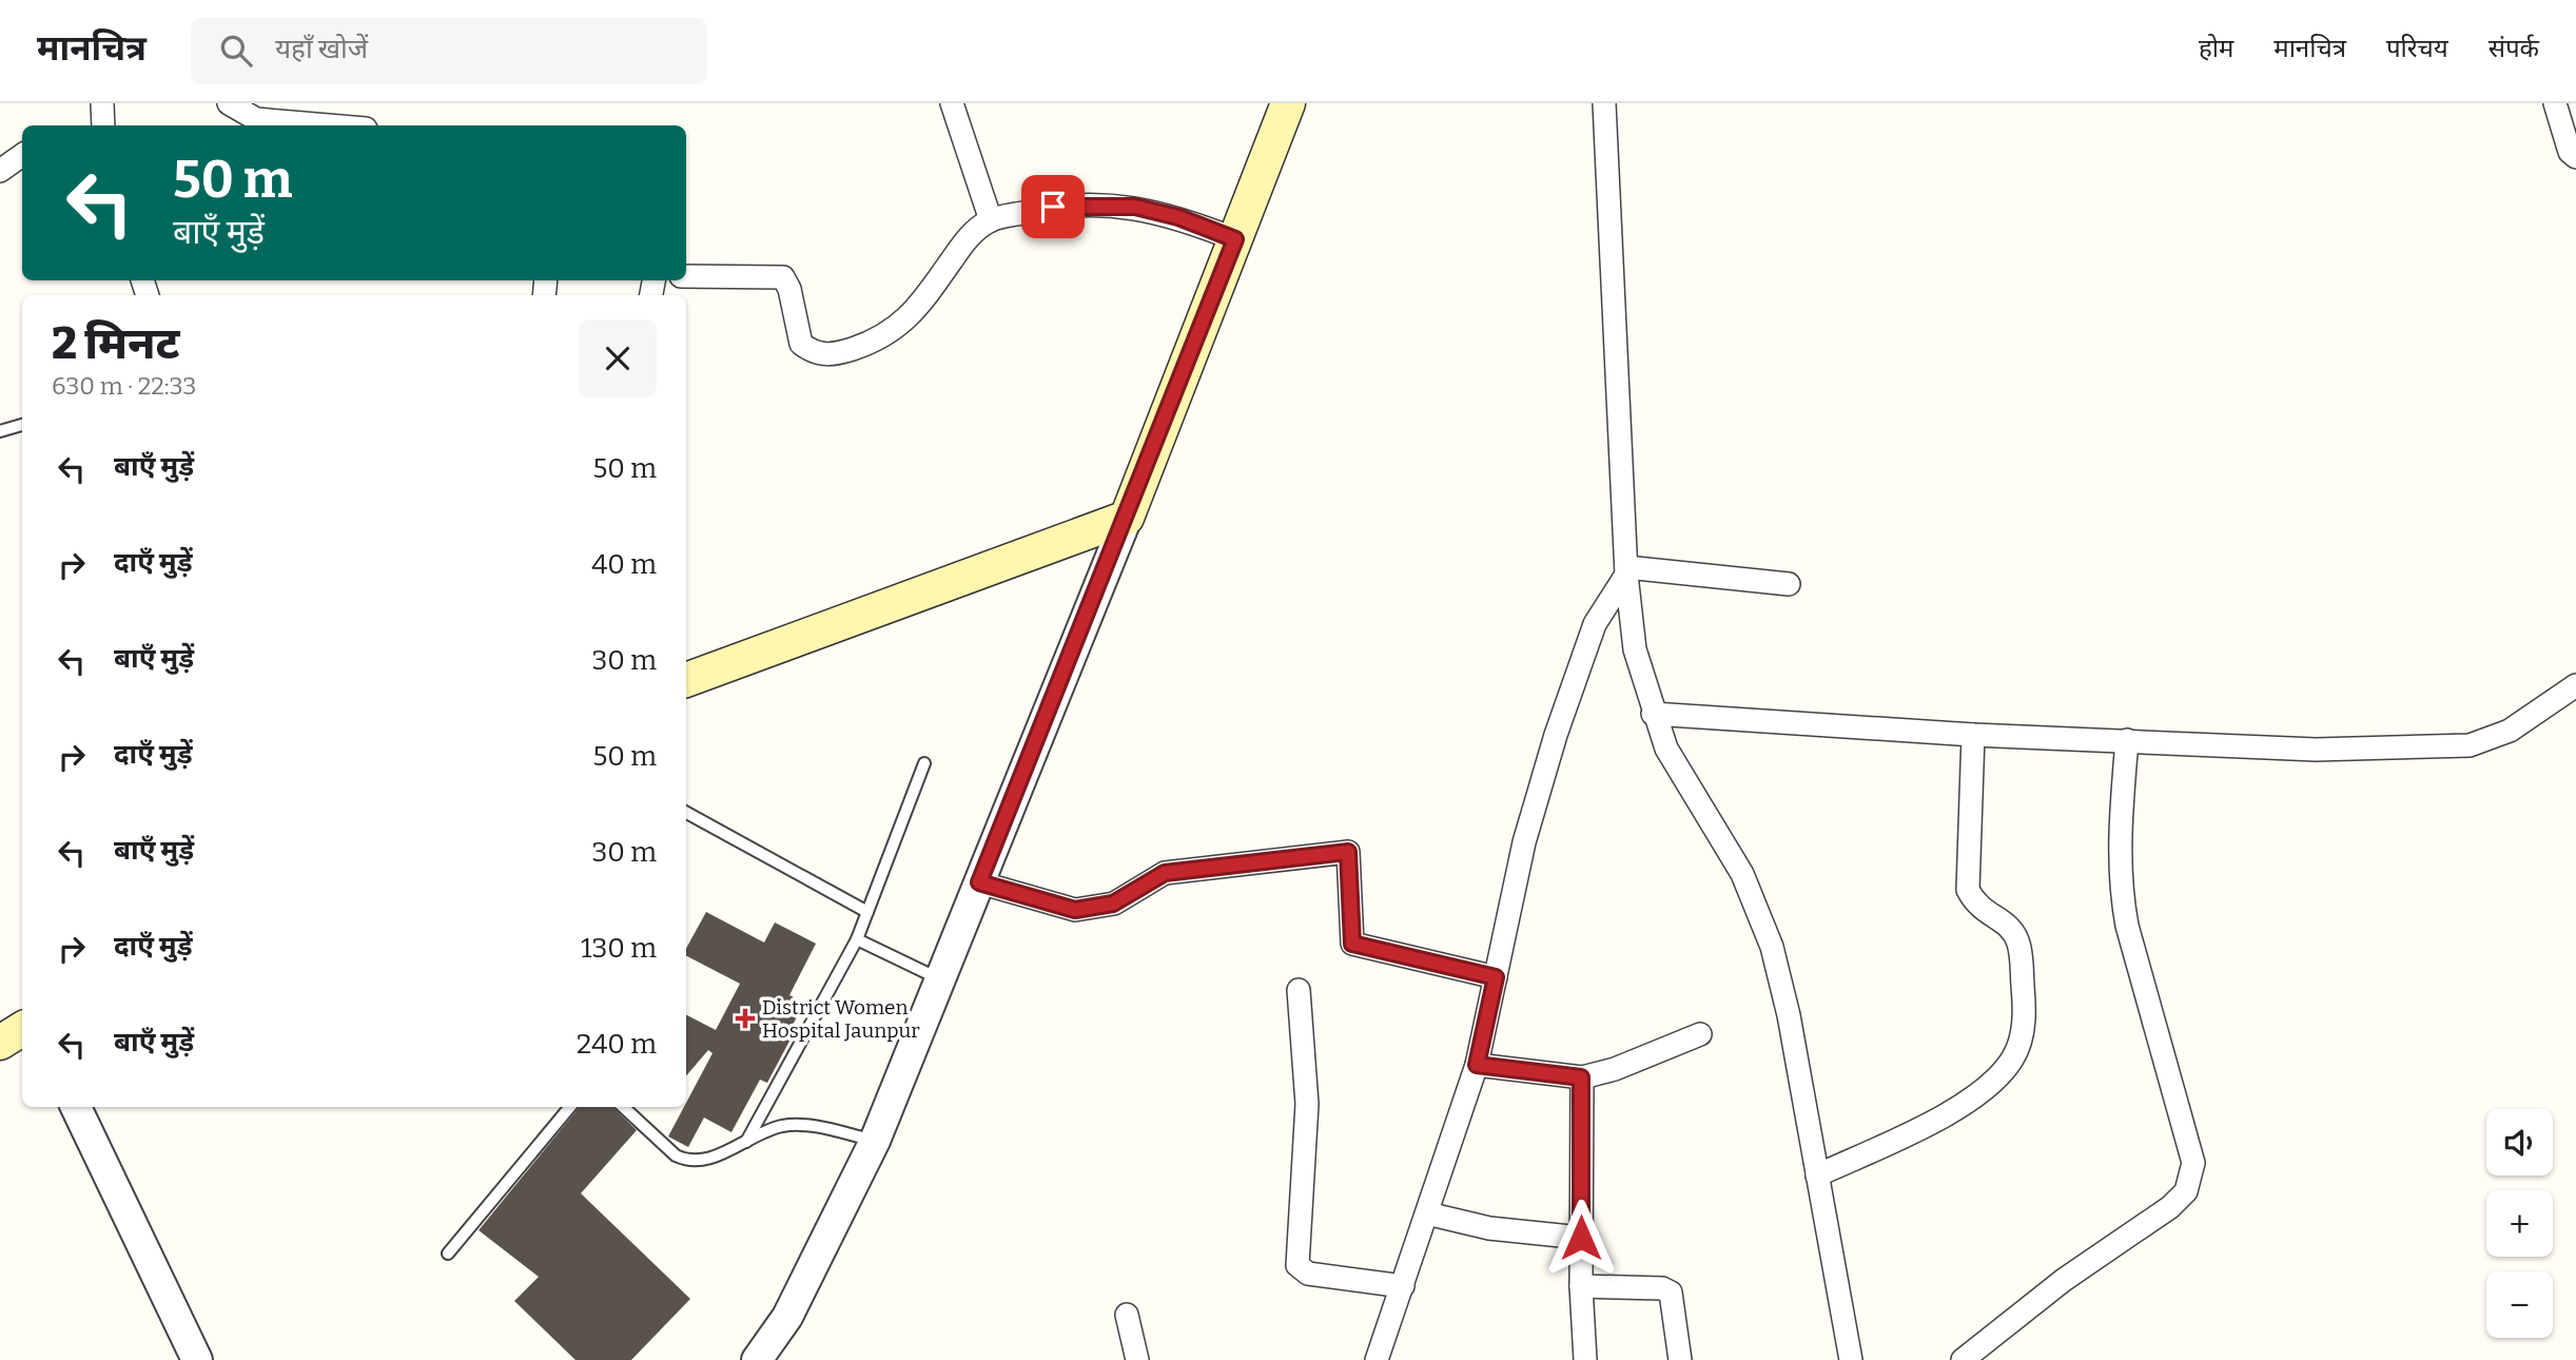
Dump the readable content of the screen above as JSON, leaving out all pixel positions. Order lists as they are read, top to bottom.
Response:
{
  "places": {
    "health": ["District Women Hospital Jaunpur"]
  },
  "page": {
    "header": "मानचित्र",
    "search": "यहाँ खोजें",
    "nav": [
      "होम",
      "मानचित्र",
      "परिचय",
      "संपर्क"
    ],
    "turn": ["50 m", "बाएँ मुड़ें"],
    "heading": ["2 मिनट", "630 m · 22:33"],
    "list": [
      {
        "name": "बाएँ मुड़ें",
        "value": "50 m"
      },
      {
        "name": "दाएँ मुड़ें",
        "value": "40 m"
      },
      {
        "name": "बाएँ मुड़ें",
        "value": "30 m"
      },
      {
        "name": "दाएँ मुड़ें",
        "value": "50 m"
      },
      {
        "name": "बाएँ मुड़ें",
        "value": "30 m"
      },
      {
        "name": "दाएँ मुड़ें",
        "value": "130 m"
      },
      {
        "name": "बाएँ मुड़ें",
        "value": "240 m"
      }
    ],
    "map_buttons": ["+", "−"]
  }
}
